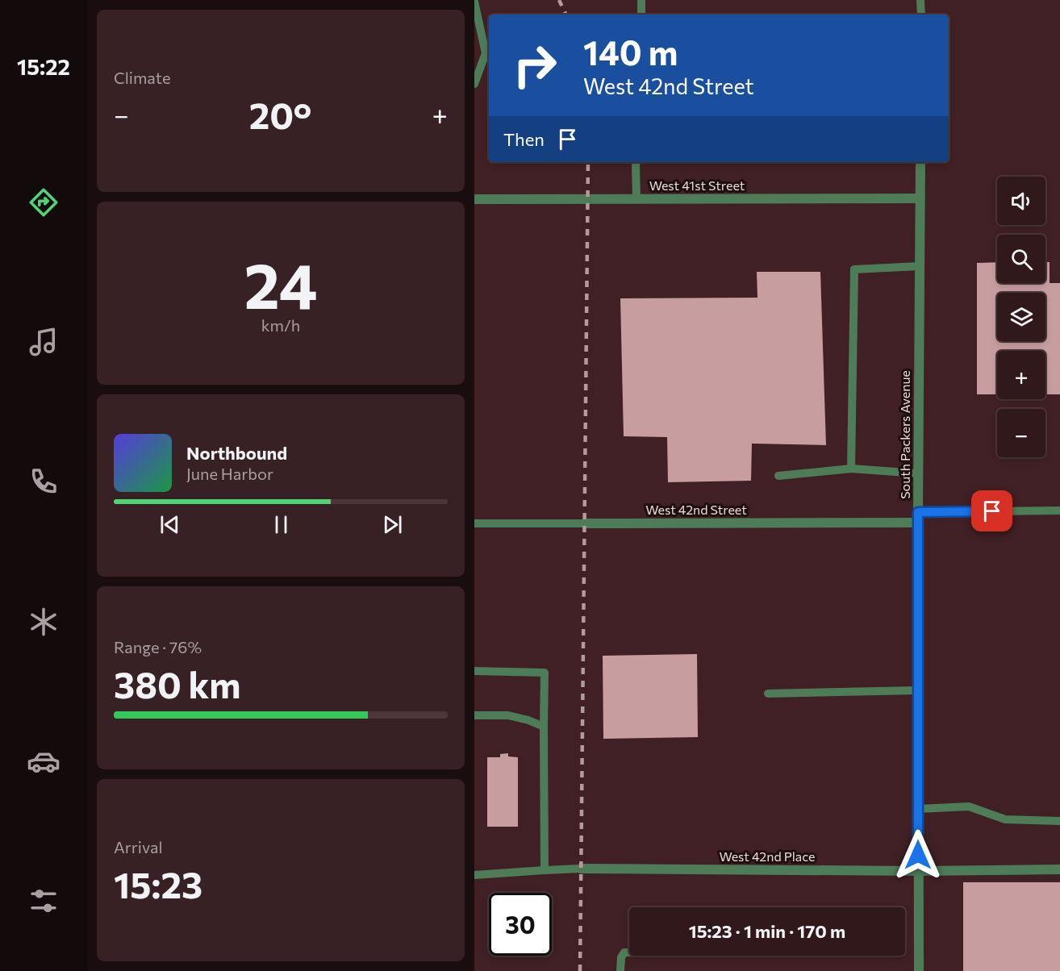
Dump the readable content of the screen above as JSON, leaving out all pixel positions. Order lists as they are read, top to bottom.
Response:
{
  "streets": {
    "street": [
      "West 41st Street",
      "South Packers Avenue",
      "West 42nd Street",
      "West 42nd Place"
    ]
  },
  "crossings": [
    ["West 41st Street", "South Packers Avenue"],
    ["South Packers Avenue", "West 42nd Street"],
    ["South Packers Avenue", "West 42nd Place"]
  ],
  "page": {
    "tabs": "15:22",
    "tile": [
      "Climate",
      ["24", "km/h"],
      ["Range · 76%", "380 km"],
      ["Arrival", "15:23"]
    ],
    "turn": ["140 m", "West 42nd Street"],
    "heat": ["−", "20°", "+"],
    "then": "Then",
    "map_buttons": ["+", "−"],
    "song": ["Northbound", "June Harbor"],
    "limit": "30",
    "trip": "15:23 · 1 min · 170 m"
  }
}
